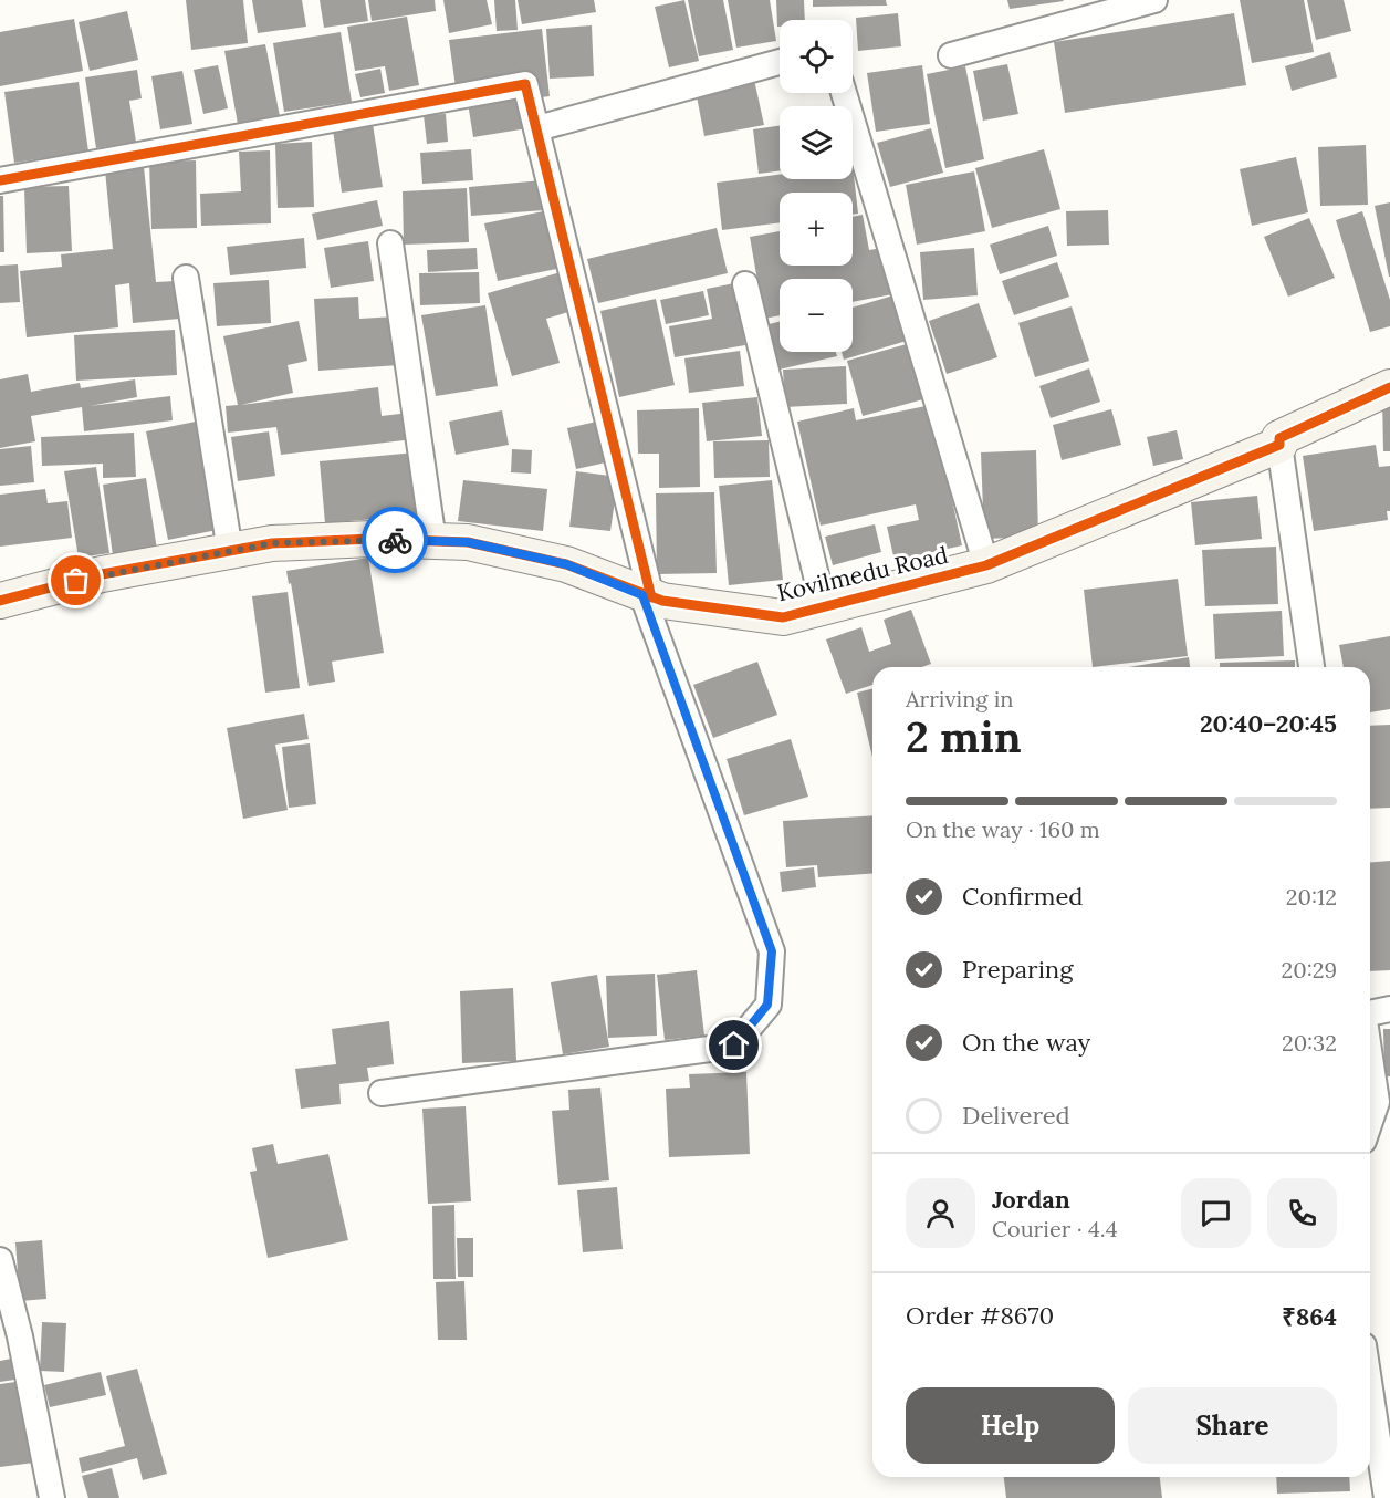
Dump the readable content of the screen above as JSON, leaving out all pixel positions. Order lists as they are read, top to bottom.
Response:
{
  "streets": {
    "street": ["Kovilmedu Road"]
  },
  "page": {
    "map_buttons": ["+", "−"],
    "heading": ["2 min", "Arriving in", "20:40–20:45"],
    "panel": [
      "Jordan",
      "Courier · 4.4",
      "Order #8670",
      "₹864"
    ],
    "bar": "On the way · 160 m",
    "list": [
      ["Confirmed", "20:12"],
      ["Preparing", "20:29"],
      ["On the way", "20:32"],
      "Delivered"
    ],
    "buttons": ["Help", "Share"]
  }
}
